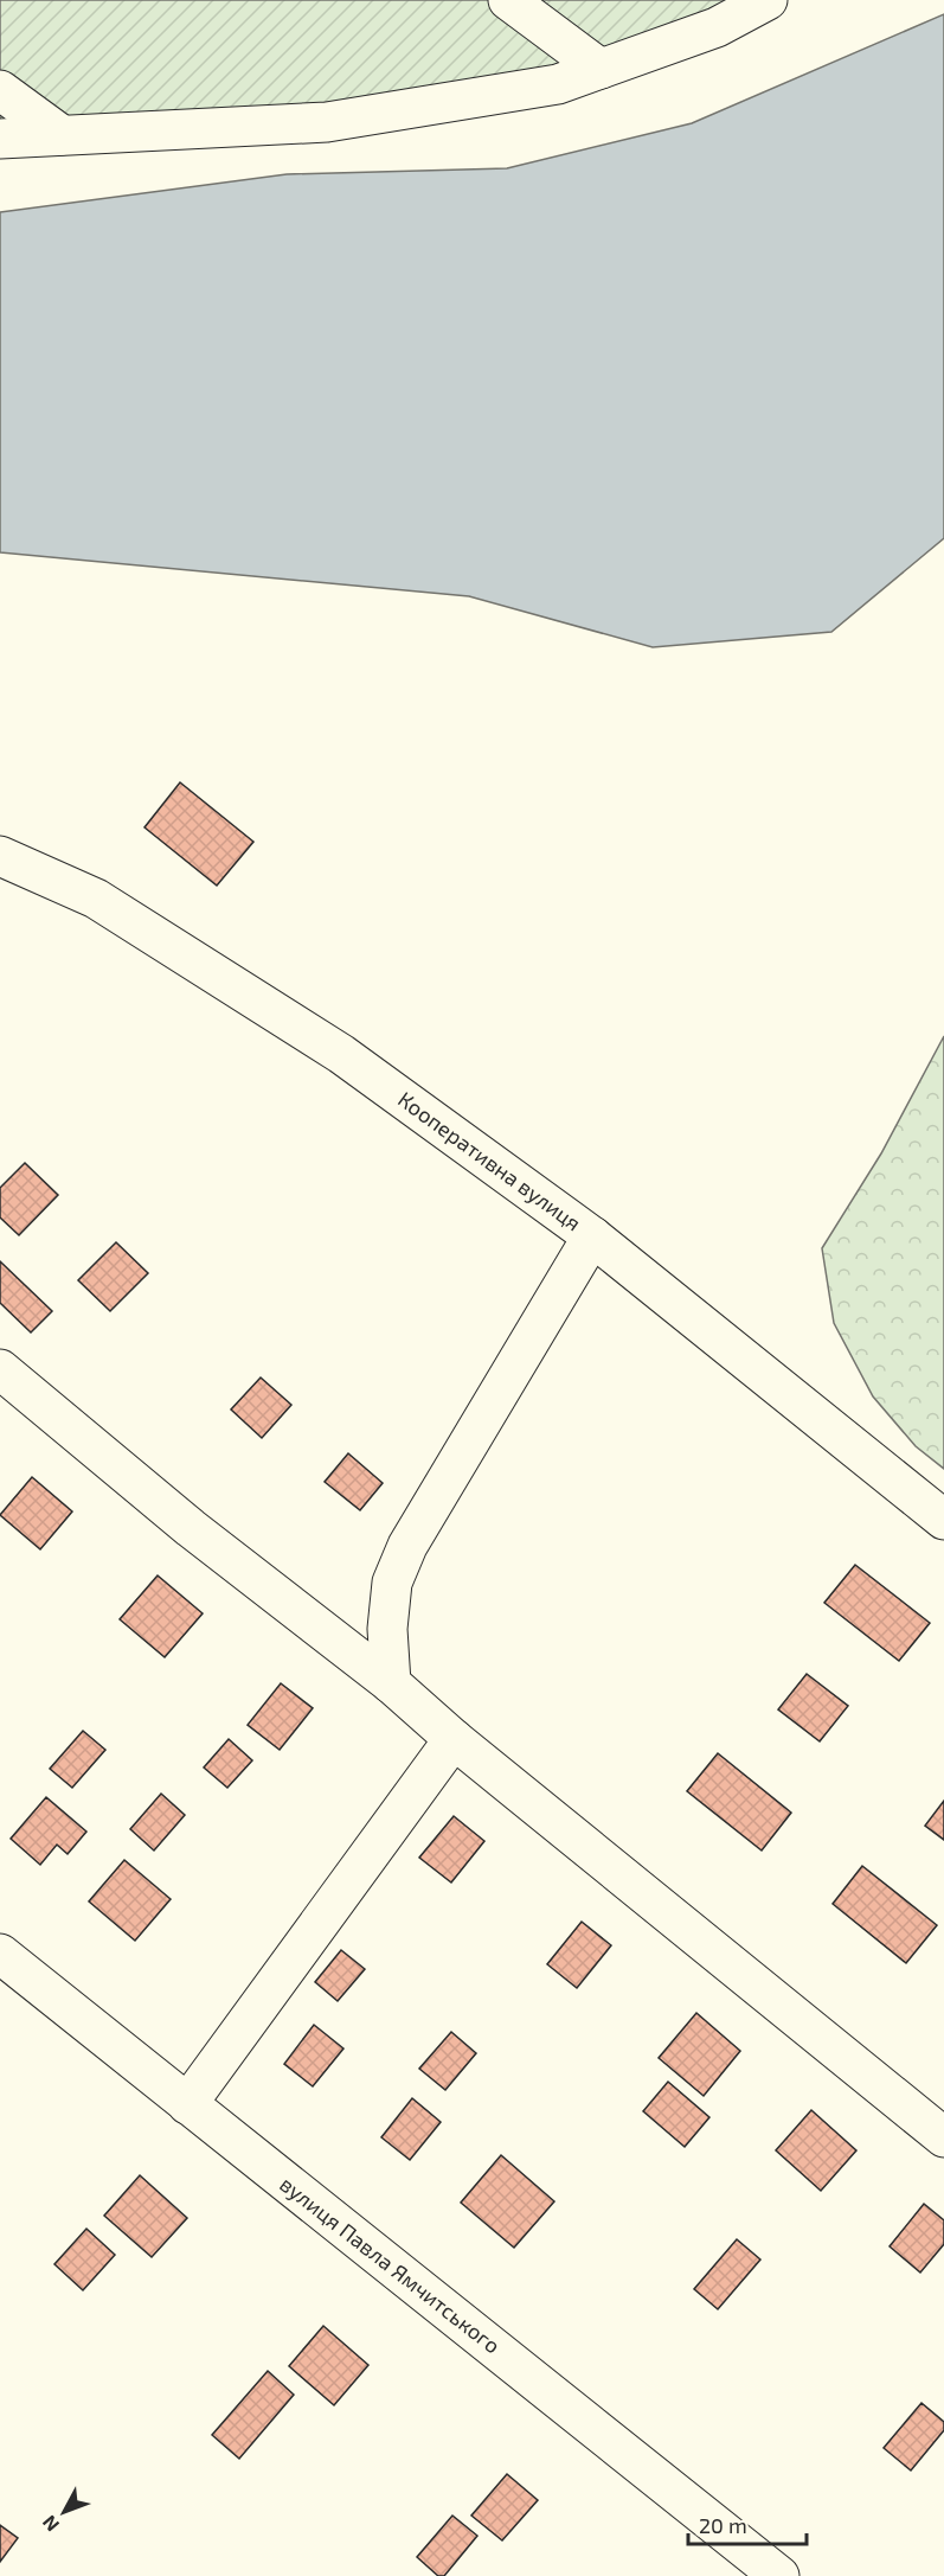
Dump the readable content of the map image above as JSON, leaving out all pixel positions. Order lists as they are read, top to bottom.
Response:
{
  "streets": {
    "street": ["Кооперативна вулиця", "вулиця Павла Ямчитського"]
  },
  "scale_bar": "20 m",
  "north": "bottom left"
}
